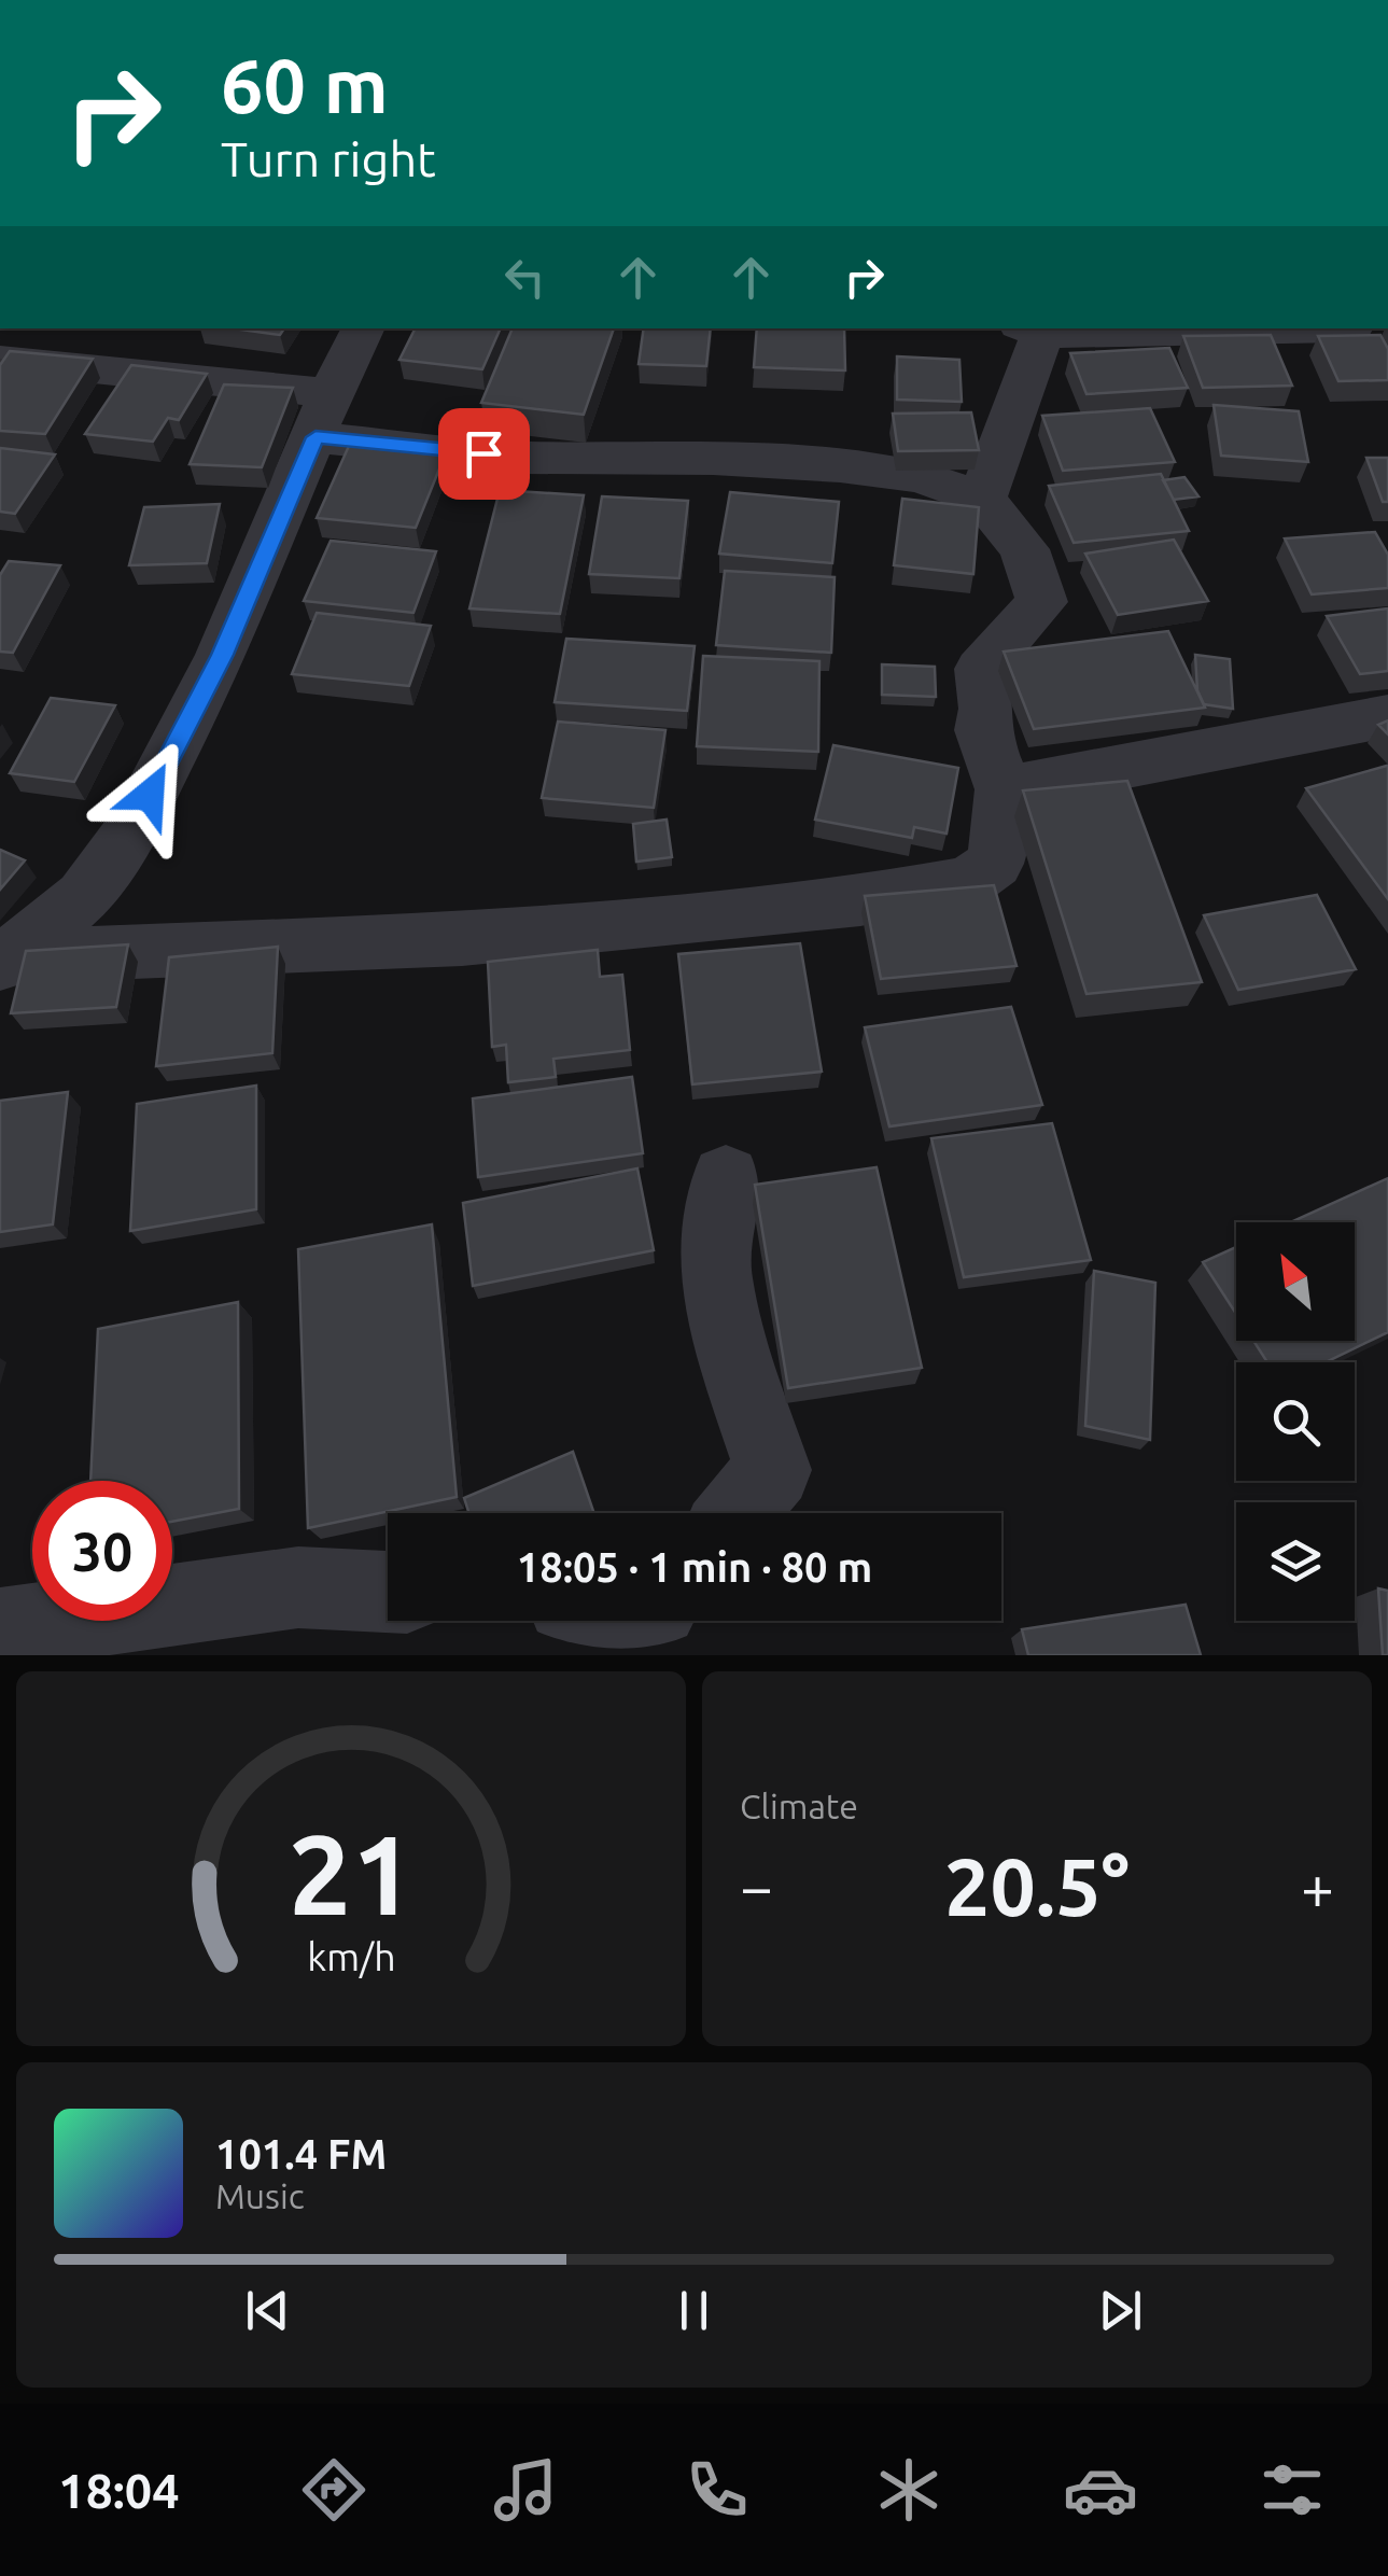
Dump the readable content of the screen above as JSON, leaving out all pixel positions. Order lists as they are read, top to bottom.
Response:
{
  "north": "top left",
  "page": {
    "turn": ["60 m", "Turn right"],
    "limit": "30",
    "trip": "18:05 · 1 min · 80 m",
    "tile": "Climate",
    "heat": ["−", "20.5°", "+"],
    "song": ["101.4 FM", "Music"],
    "tabs": "18:04",
    "gauge": ["21", "km/h"]
  }
}
